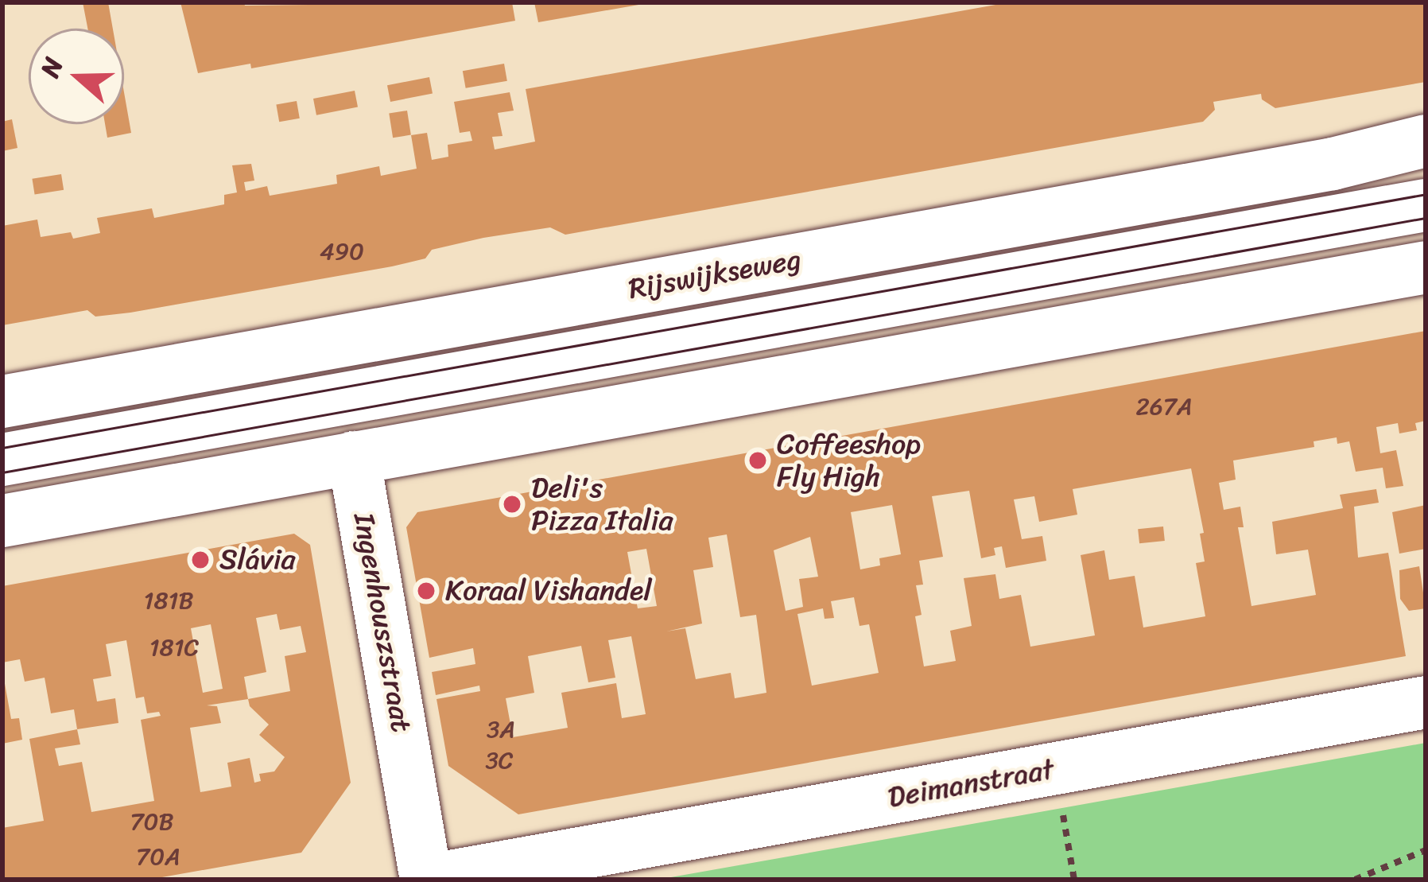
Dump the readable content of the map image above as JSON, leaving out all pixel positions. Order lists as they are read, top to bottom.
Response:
{
  "streets": {
    "main road": ["Rijswijkseweg", "Ingenhouszstraat", "Deimanstraat"]
  },
  "crossings": [
    ["Ingenhouszstraat", "Deimanstraat"]
  ],
  "places": [
    "Coffeeshop Fly High",
    "Deli's Pizza Italia",
    "Slávia",
    "Koraal Vishandel"
  ],
  "house_numbers": [
    "490",
    "267A",
    "181B",
    "181C",
    "3A",
    "3C",
    "70B",
    "70A"
  ],
  "north": "left"
}
